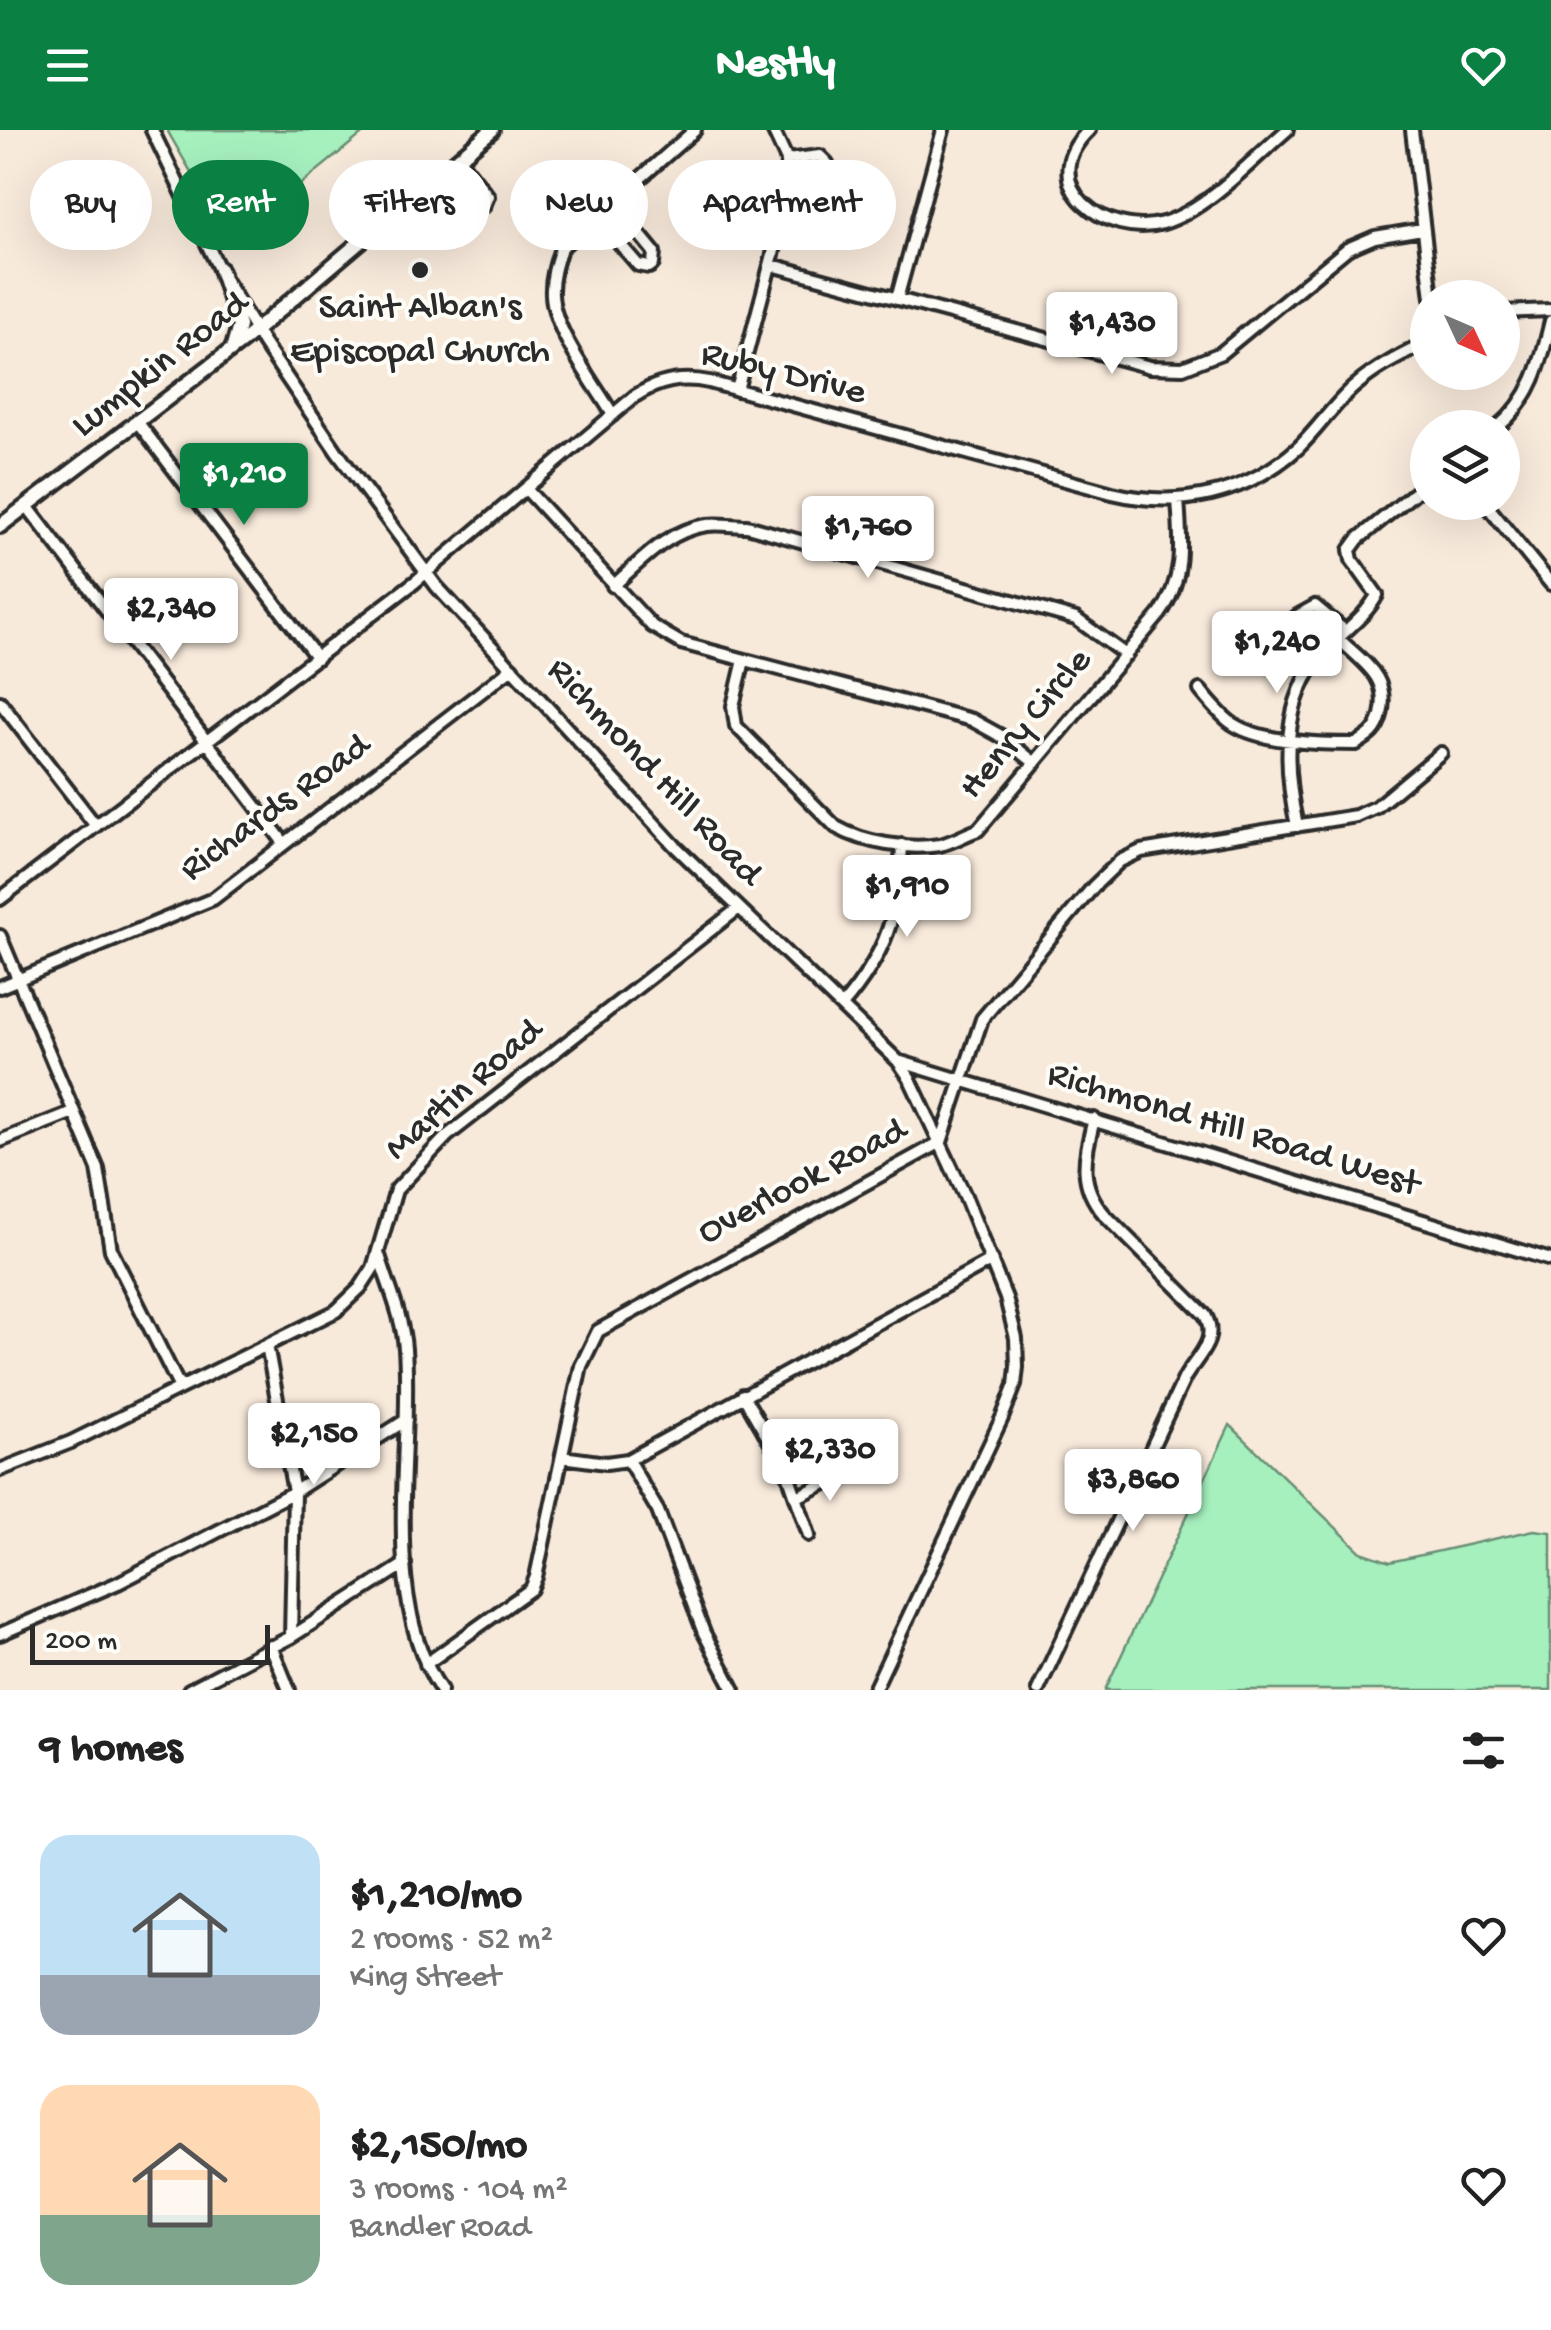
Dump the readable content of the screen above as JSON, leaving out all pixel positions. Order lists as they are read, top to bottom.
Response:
{
  "streets": {
    "main road": ["Lumpkin Road"],
    "street": [
      "Ruby Drive",
      "Henry Circle",
      "Richmond Hill Road",
      "Richards Road",
      "Martin Road",
      "Richmond Hill Road West",
      "Overlook Road"
    ]
  },
  "crossings": [
    ["Lumpkin Road", "Richmond Hill Road"],
    ["Ruby Drive", "Henry Circle"],
    ["Ruby Drive", "Richmond Hill Road"],
    ["Richmond Hill Road", "Richards Road"],
    ["Richmond Hill Road", "Martin Road"],
    ["Richmond Hill Road", "Richmond Hill Road West"],
    ["Richmond Hill Road", "Overlook Road"],
    ["Richmond Hill Road West", "Overlook Road"]
  ],
  "places": ["Saint Alban's Episcopal Church"],
  "scale_bar": "200 m",
  "north": "bottom right",
  "page": {
    "header": "Nestly",
    "chip": [
      "Buy",
      "Rent",
      "Filters",
      "New",
      "Apartment"
    ],
    "price": [
      "$1,430",
      "$1,210",
      "$1,760",
      "$2,340",
      "$1,240",
      "$1,910",
      "$2,150",
      "$2,330",
      "$3,860"
    ],
    "scale": "200 m",
    "heading": "9 homes",
    "list": [
      {
        "name": "$1,210/mo",
        "note": "2 rooms · 52 m² · King Street"
      },
      {
        "name": "$2,150/mo",
        "note": "3 rooms · 104 m² · Bandler Road"
      }
    ]
  }
}
